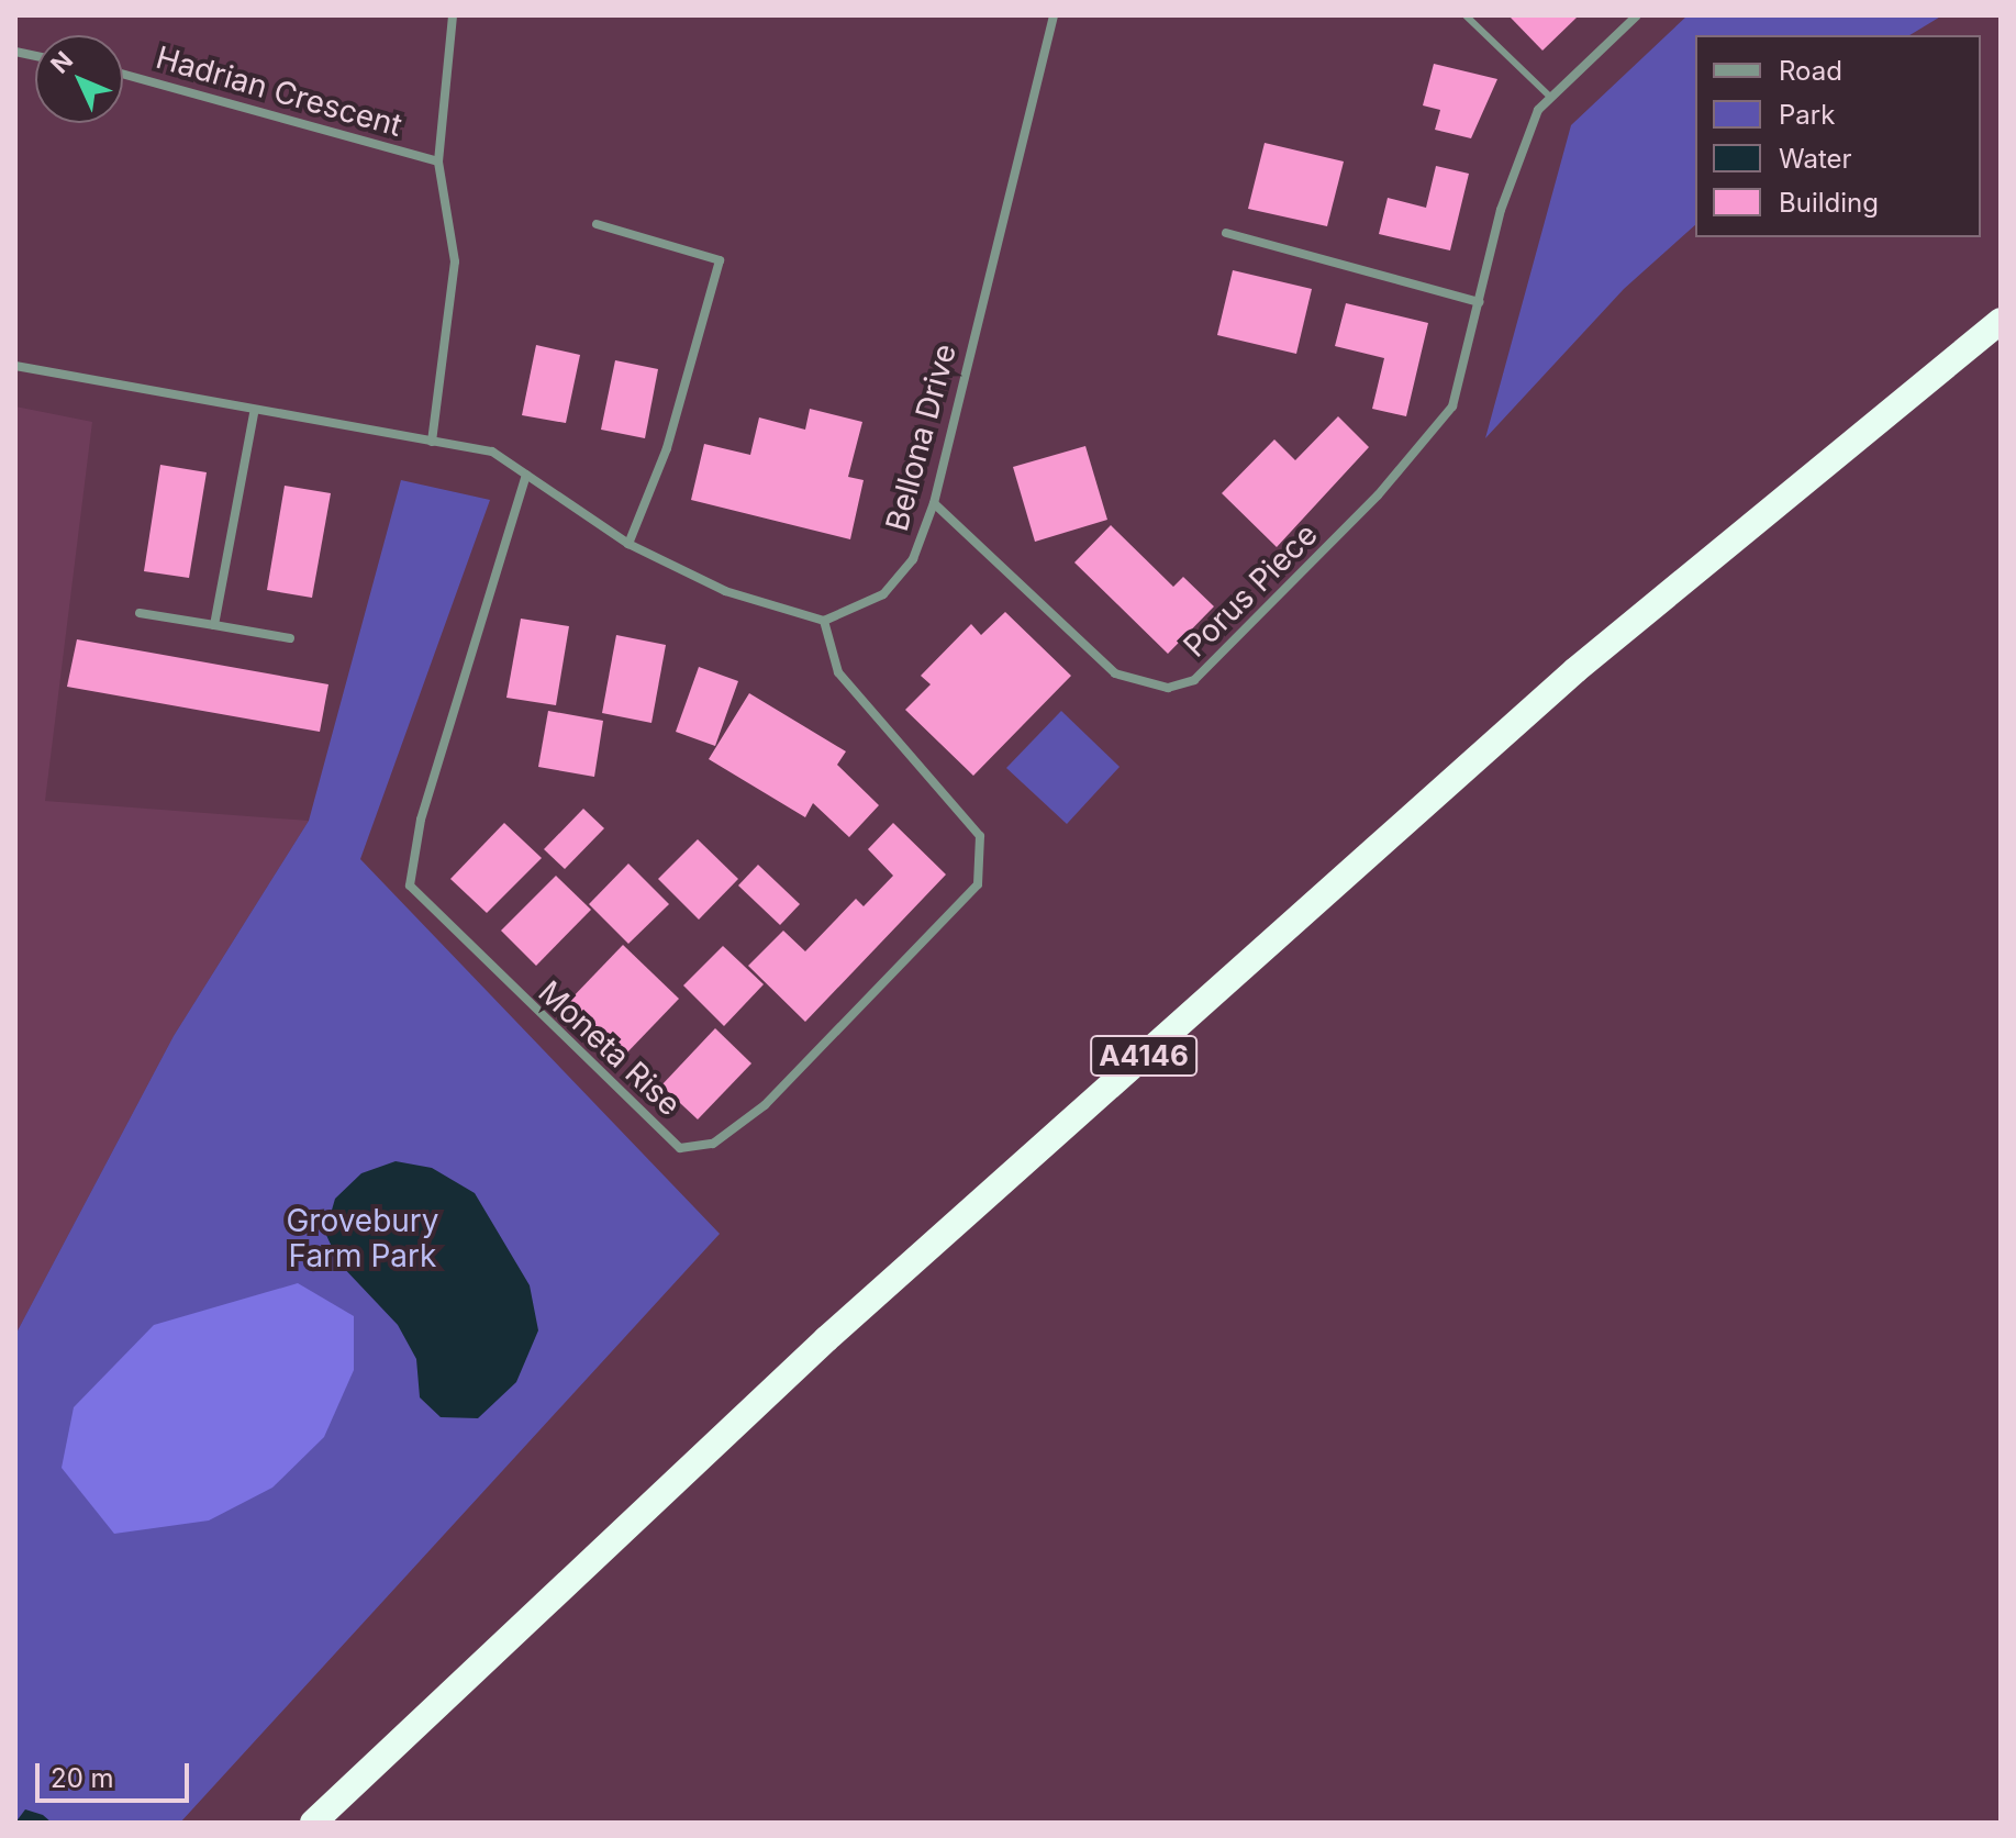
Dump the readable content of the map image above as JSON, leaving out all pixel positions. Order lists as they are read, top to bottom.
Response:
{
  "streets": {
    "highway": ["A4146"],
    "street": [
      "Hadrian Crescent",
      "Bellona Drive",
      "Porus Piece",
      "Moneta Rise"
    ]
  },
  "crossings": [
    ["Bellona Drive", "Porus Piece"],
    ["Bellona Drive", "Moneta Rise"]
  ],
  "parks": ["Grovebury Farm Park"],
  "legend": [
    "Road",
    "Park",
    "Water",
    "Building"
  ],
  "scale_bar": "20 m",
  "north": "top left"
}
